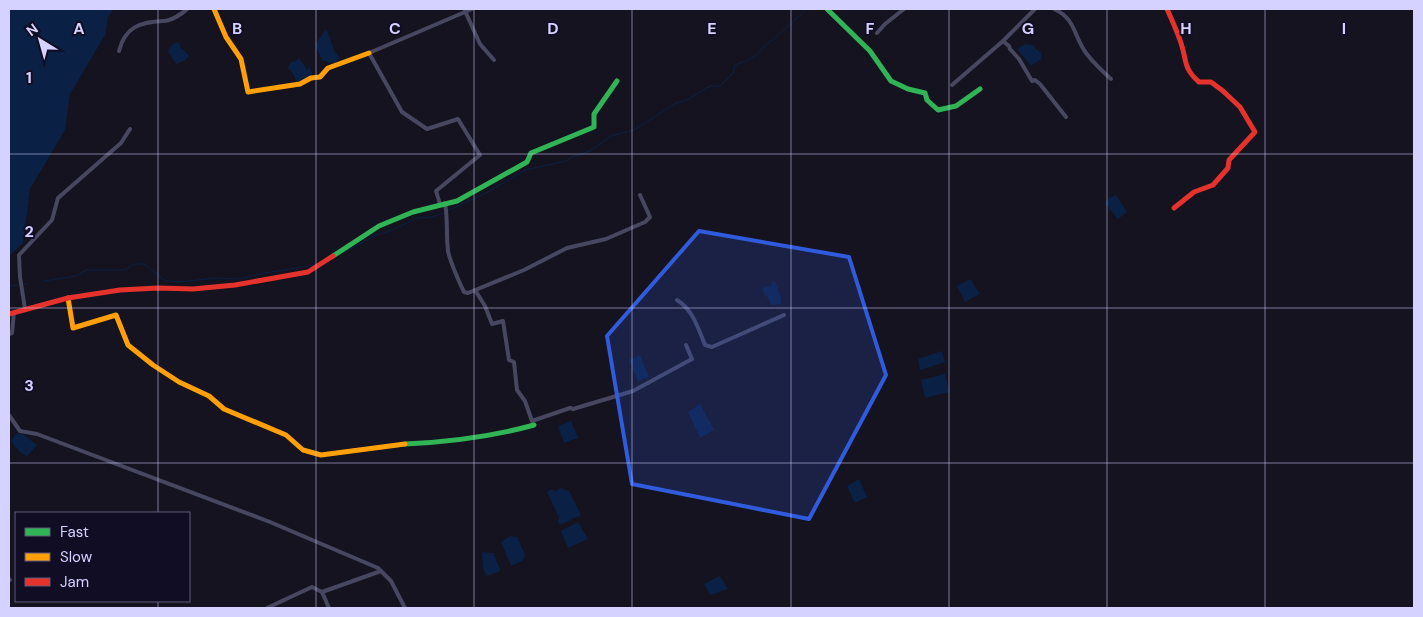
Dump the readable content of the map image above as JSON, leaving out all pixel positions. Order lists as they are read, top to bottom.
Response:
{
  "legend": ["Fast", "Slow", "Jam"],
  "north": "top left",
  "grid": {
    "columns": [
      "A",
      "B",
      "C",
      "D",
      "E",
      "F",
      "G",
      "H",
      "I"
    ],
    "rows": ["1", "2", "3"]
  }
}
